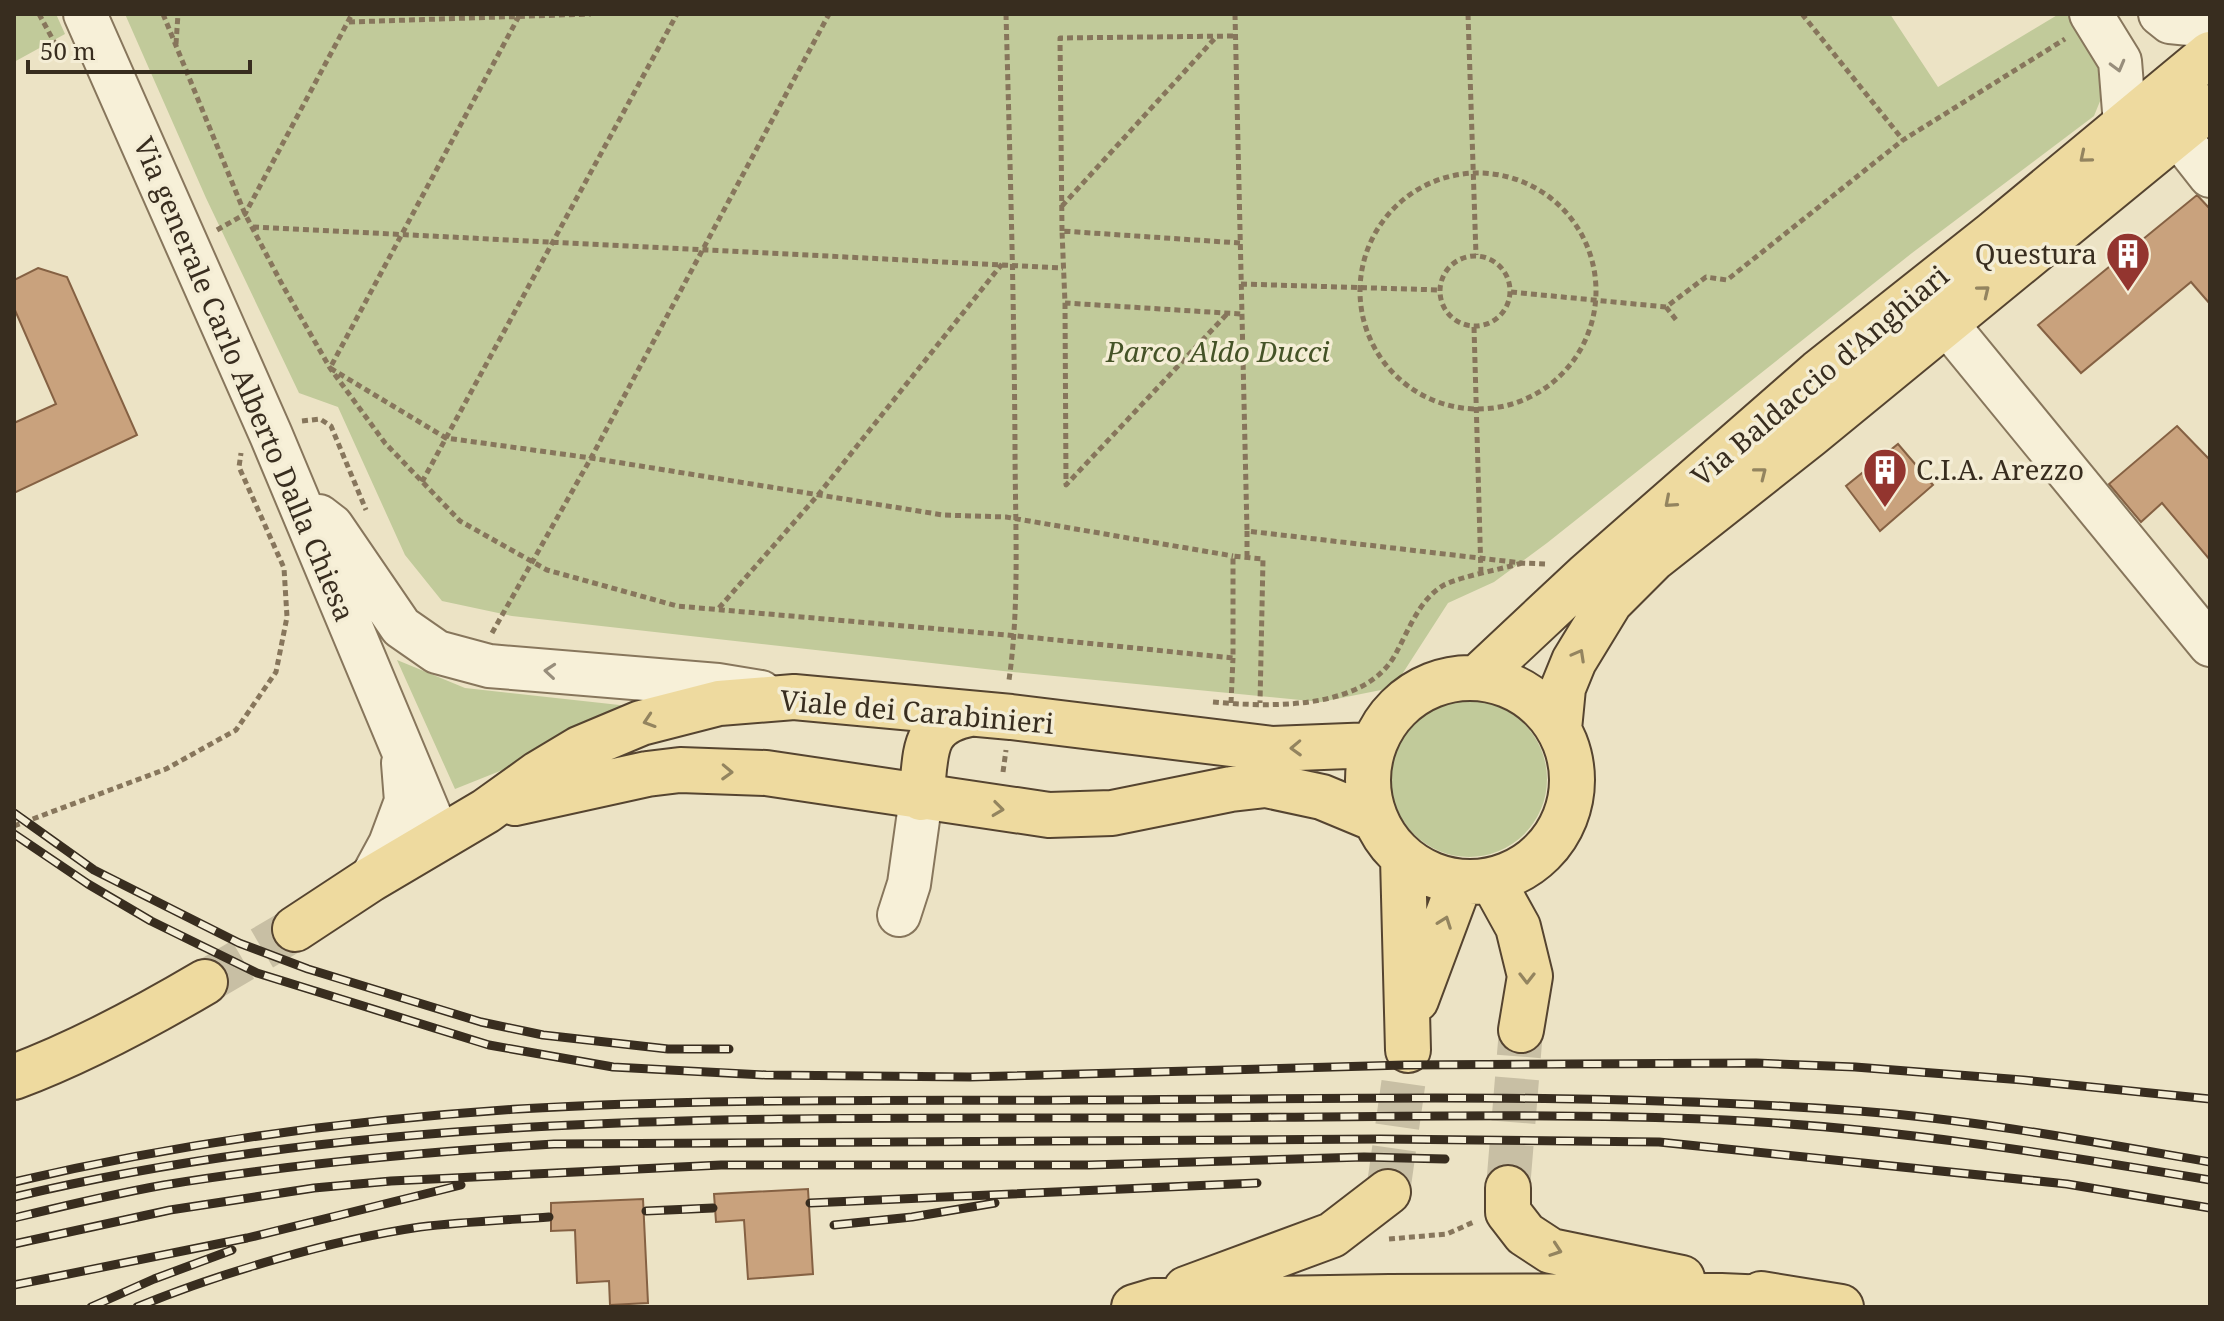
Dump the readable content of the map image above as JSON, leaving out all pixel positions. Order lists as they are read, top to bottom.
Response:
{
  "streets": {
    "main road": ["Via Baldaccio d'Anghiari", "Viale dei Carabinieri"],
    "street": ["Via generale Carlo Alberto Dalla Chiesa"]
  },
  "crossings": [
    ["Via Baldaccio d'Anghiari", "Viale dei Carabinieri"],
    ["Via generale Carlo Alberto Dalla Chiesa", "Viale dei Carabinieri"]
  ],
  "parks": ["Parco Aldo Ducci"],
  "places": {
    "building": ["Questura", "C.I.A. Arezzo"]
  },
  "scale_bar": "50 m"
}
